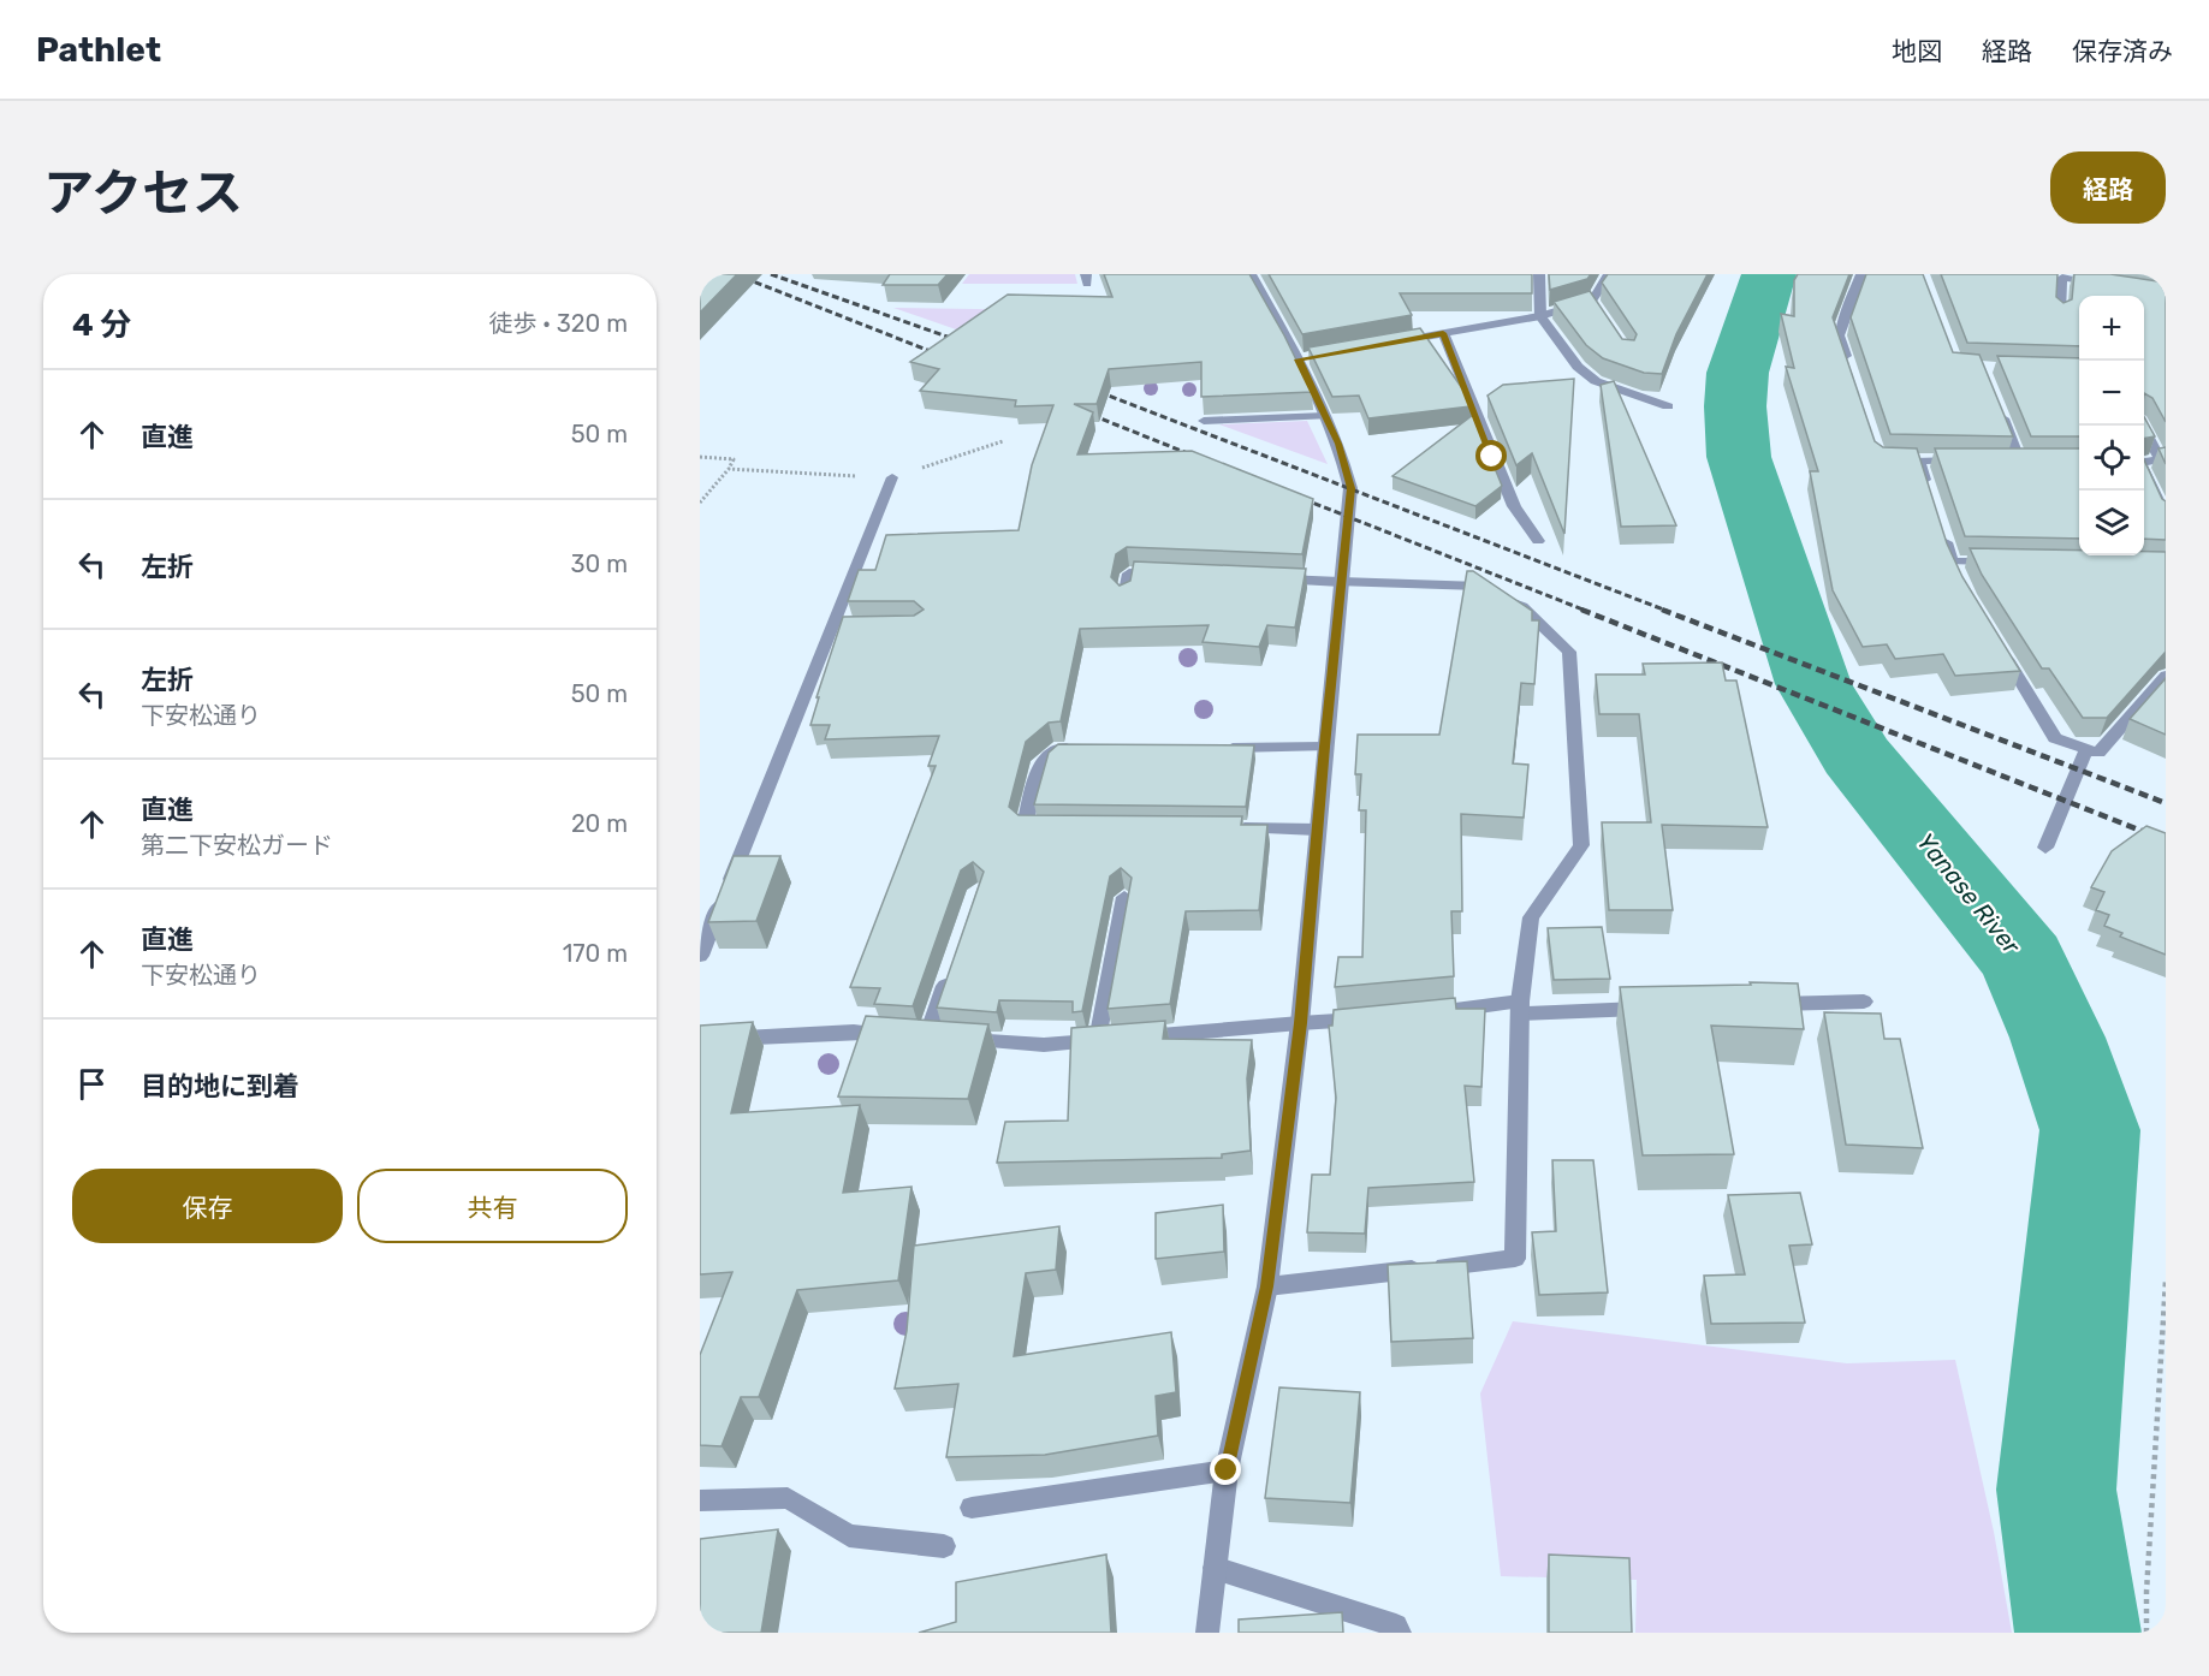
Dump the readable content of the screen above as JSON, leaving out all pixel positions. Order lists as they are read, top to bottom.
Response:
{
  "water": ["Yanase River"],
  "page": {
    "header": "Pathlet",
    "nav": ["地図", "経路", "保存済み"],
    "title": "アクセス",
    "buttons": [
      "経路",
      ["保存", "共有"]
    ],
    "heading": ["4 分", "徒歩 · 320 m"],
    "map_buttons": ["+", "−"],
    "list": [
      ["直進", "50 m"],
      ["左折", "30 m"],
      ["左折", "下安松通り", "50 m"],
      ["直進", "第二下安松ガード", "20 m"],
      ["直進", "下安松通り", "170 m"],
      "目的地に到着"
    ]
  }
}
